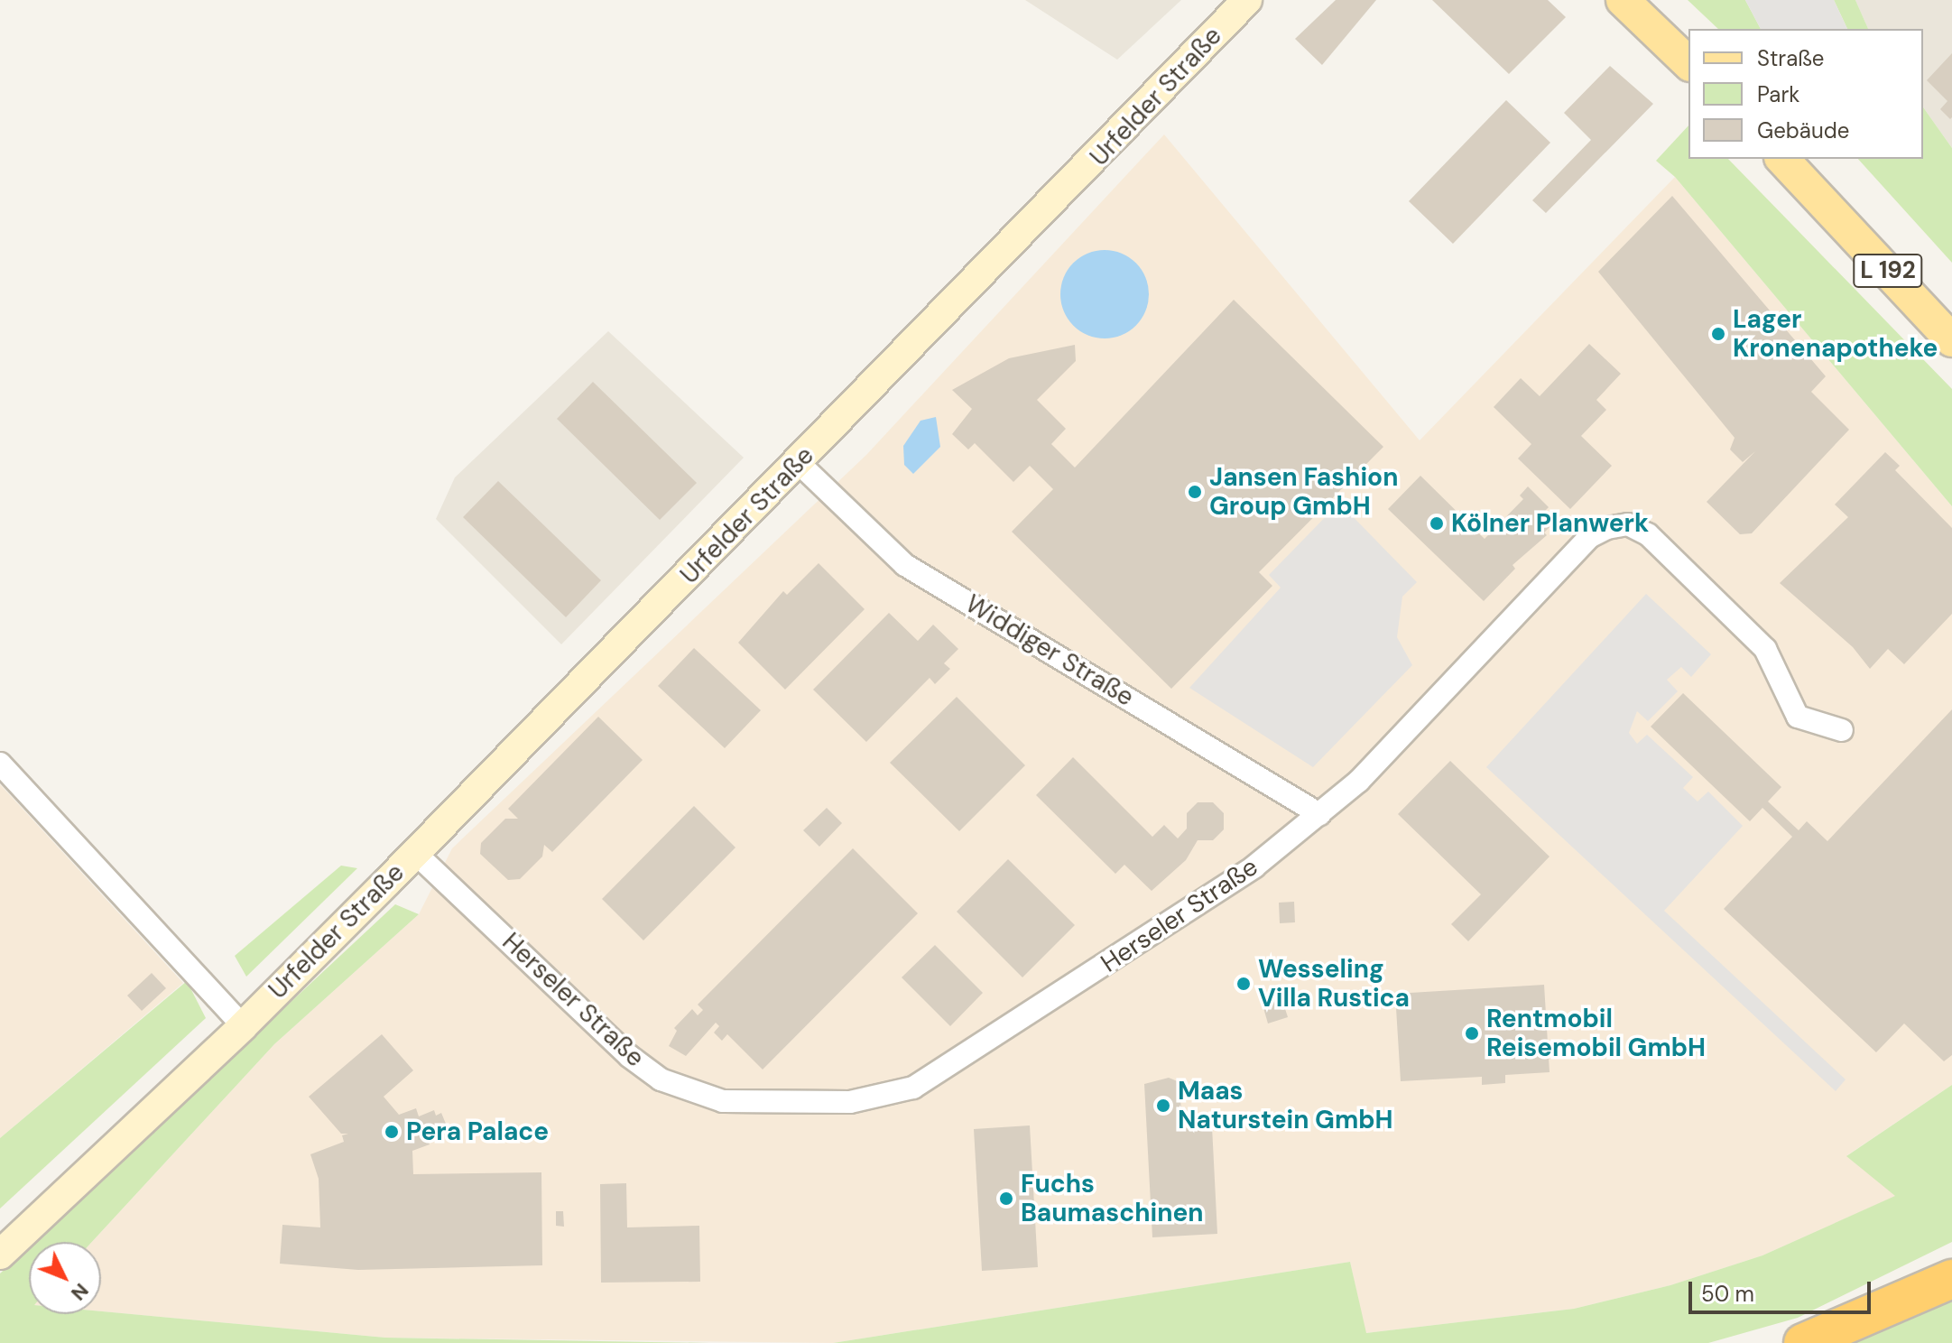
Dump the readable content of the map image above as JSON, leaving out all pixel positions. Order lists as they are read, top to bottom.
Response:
{
  "streets": {
    "main road": ["Urfelder Straße", "L 192"],
    "street": ["Widdiger Straße", "Herseler Straße"]
  },
  "crossings": [
    ["Urfelder Straße", "Widdiger Straße"],
    ["Urfelder Straße", "Herseler Straße"],
    ["Widdiger Straße", "Herseler Straße"]
  ],
  "places": [
    "Lager Kronenapotheke",
    "Jansen Fashion Group GmbH",
    "Kölner Planwerk",
    "Wesseling Villa Rustica",
    "Rentmobil Reisemobil GmbH",
    "Maas Naturstein GmbH",
    "Pera Palace",
    "Fuchs Baumaschinen"
  ],
  "legend": ["Straße", "Park", "Gebäude"],
  "scale_bar": "50 m",
  "north": "bottom right"
}
